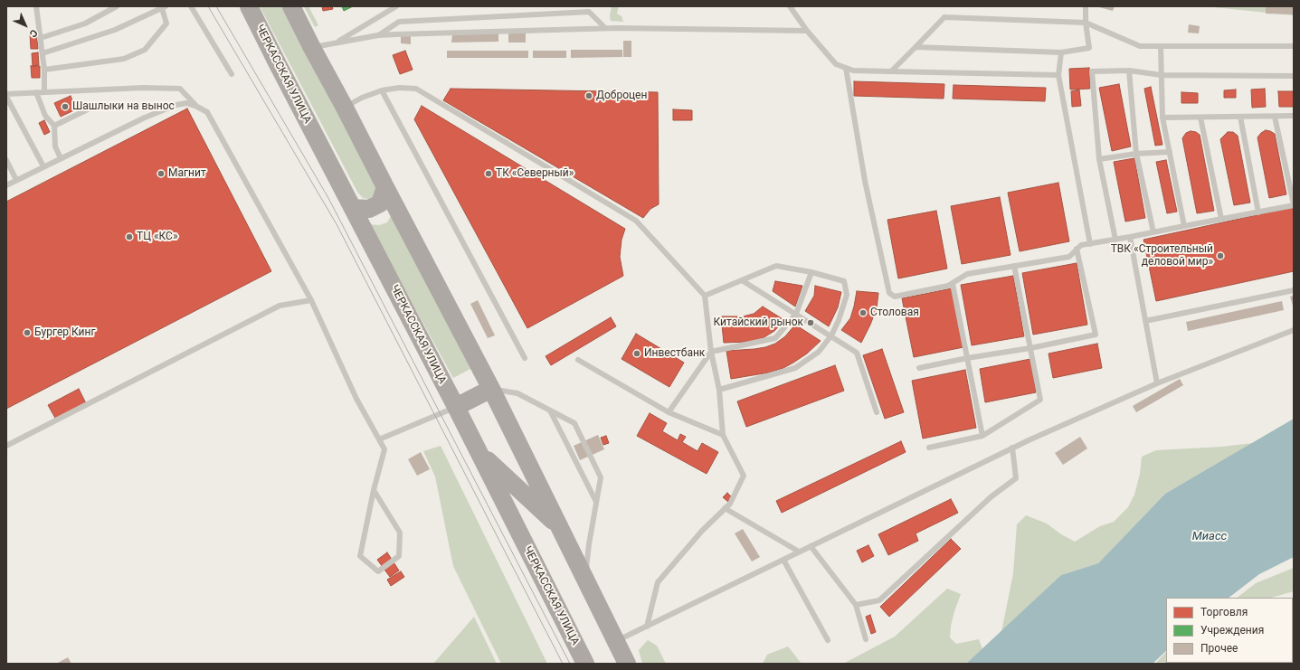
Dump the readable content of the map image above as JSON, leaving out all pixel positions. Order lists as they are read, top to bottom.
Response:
{
  "streets": {
    "main road": ["ЧЕРКАССКАЯ УЛИЦА"]
  },
  "water": ["Миасс"],
  "places": [
    "Доброцен",
    "Шашлыки на вынос",
    "Магнит",
    "ТК «Северный»",
    "ТЦ «КС»",
    "ТВК «Строительный деловой мир»",
    "Столовая",
    "Китайский рынок",
    "Бургер Кинг",
    "Инвестбанк"
  ],
  "legend": ["Торговля", "Учреждения", "Прочее"],
  "north": "bottom right"
}
